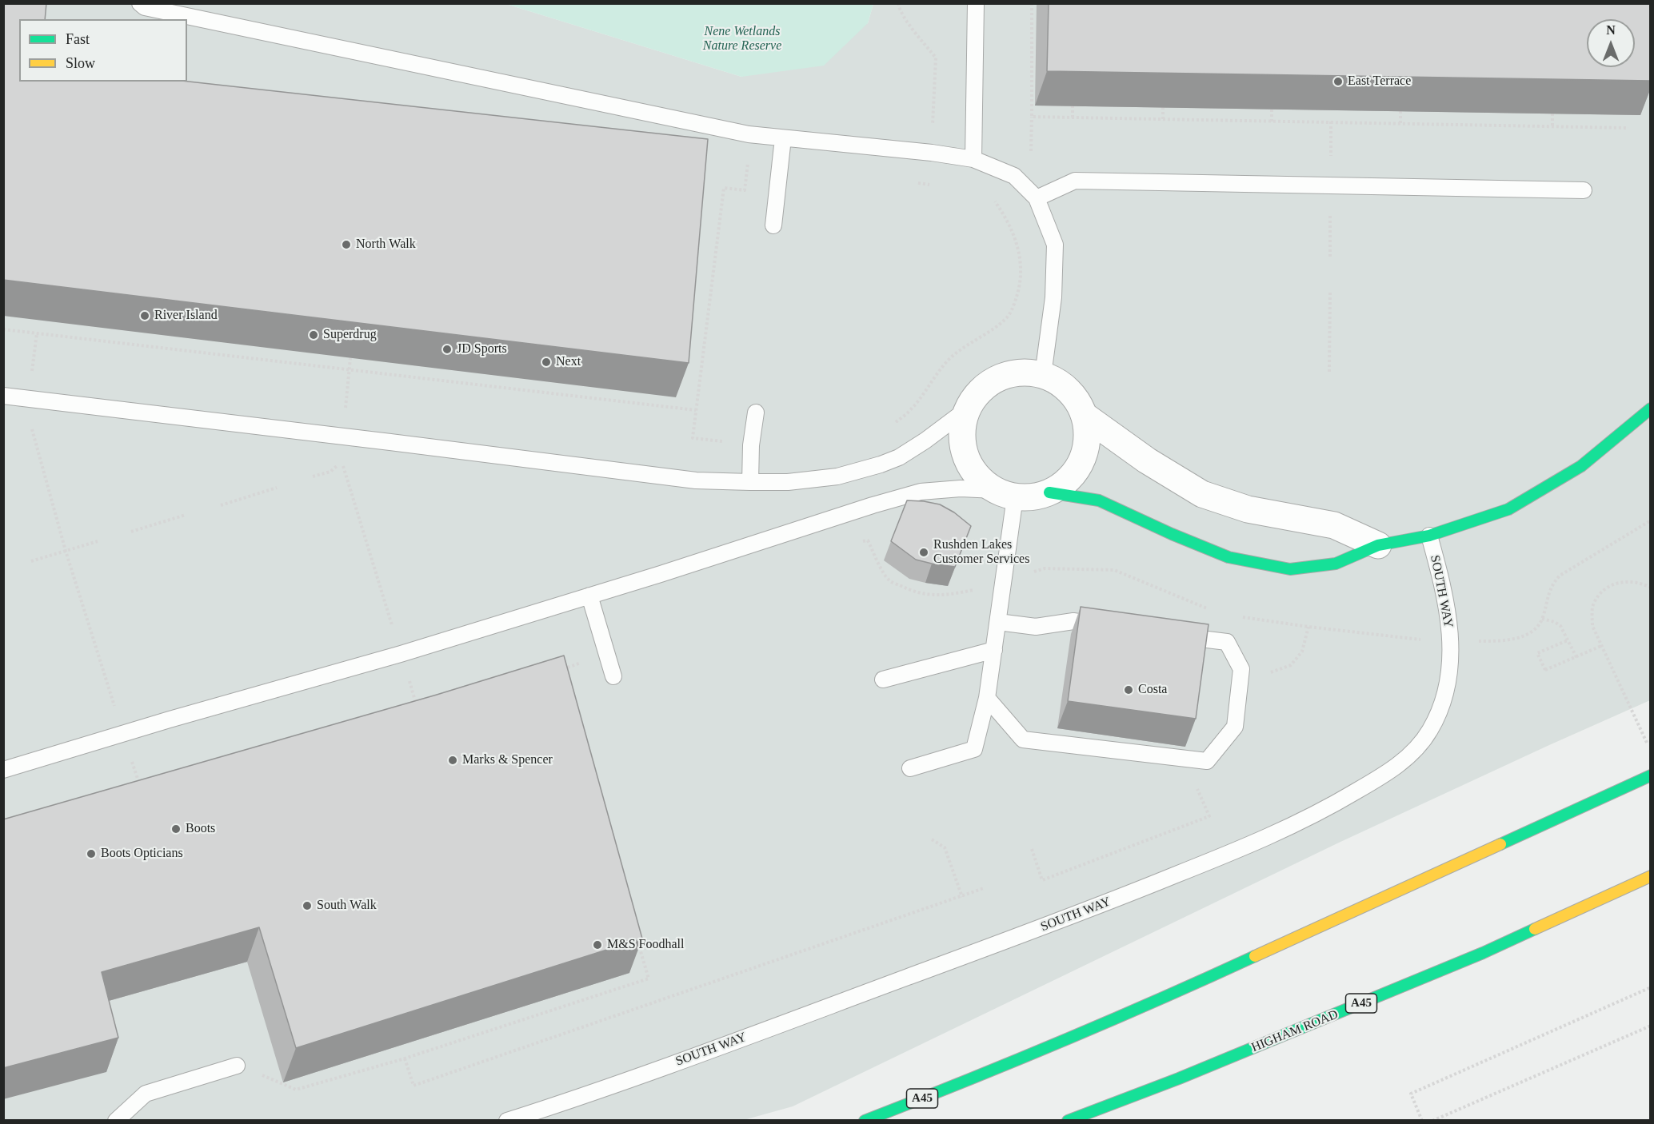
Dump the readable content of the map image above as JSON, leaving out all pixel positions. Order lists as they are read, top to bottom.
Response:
{
  "streets": {
    "main road": ["A45", "HIGHAM ROAD"],
    "lane": ["SOUTH WAY"]
  },
  "parks": ["Nene Wetlands Nature Reserve"],
  "places": [
    "East Terrace",
    "North Walk",
    "River Island",
    "Superdrug",
    "JD Sports",
    "Next",
    "Rushden Lakes Customer Services",
    "Costa",
    "Marks & Spencer",
    "Boots",
    "Boots Opticians",
    "South Walk",
    "M&S Foodhall"
  ],
  "legend": ["Fast", "Slow"],
  "north": "top"
}
